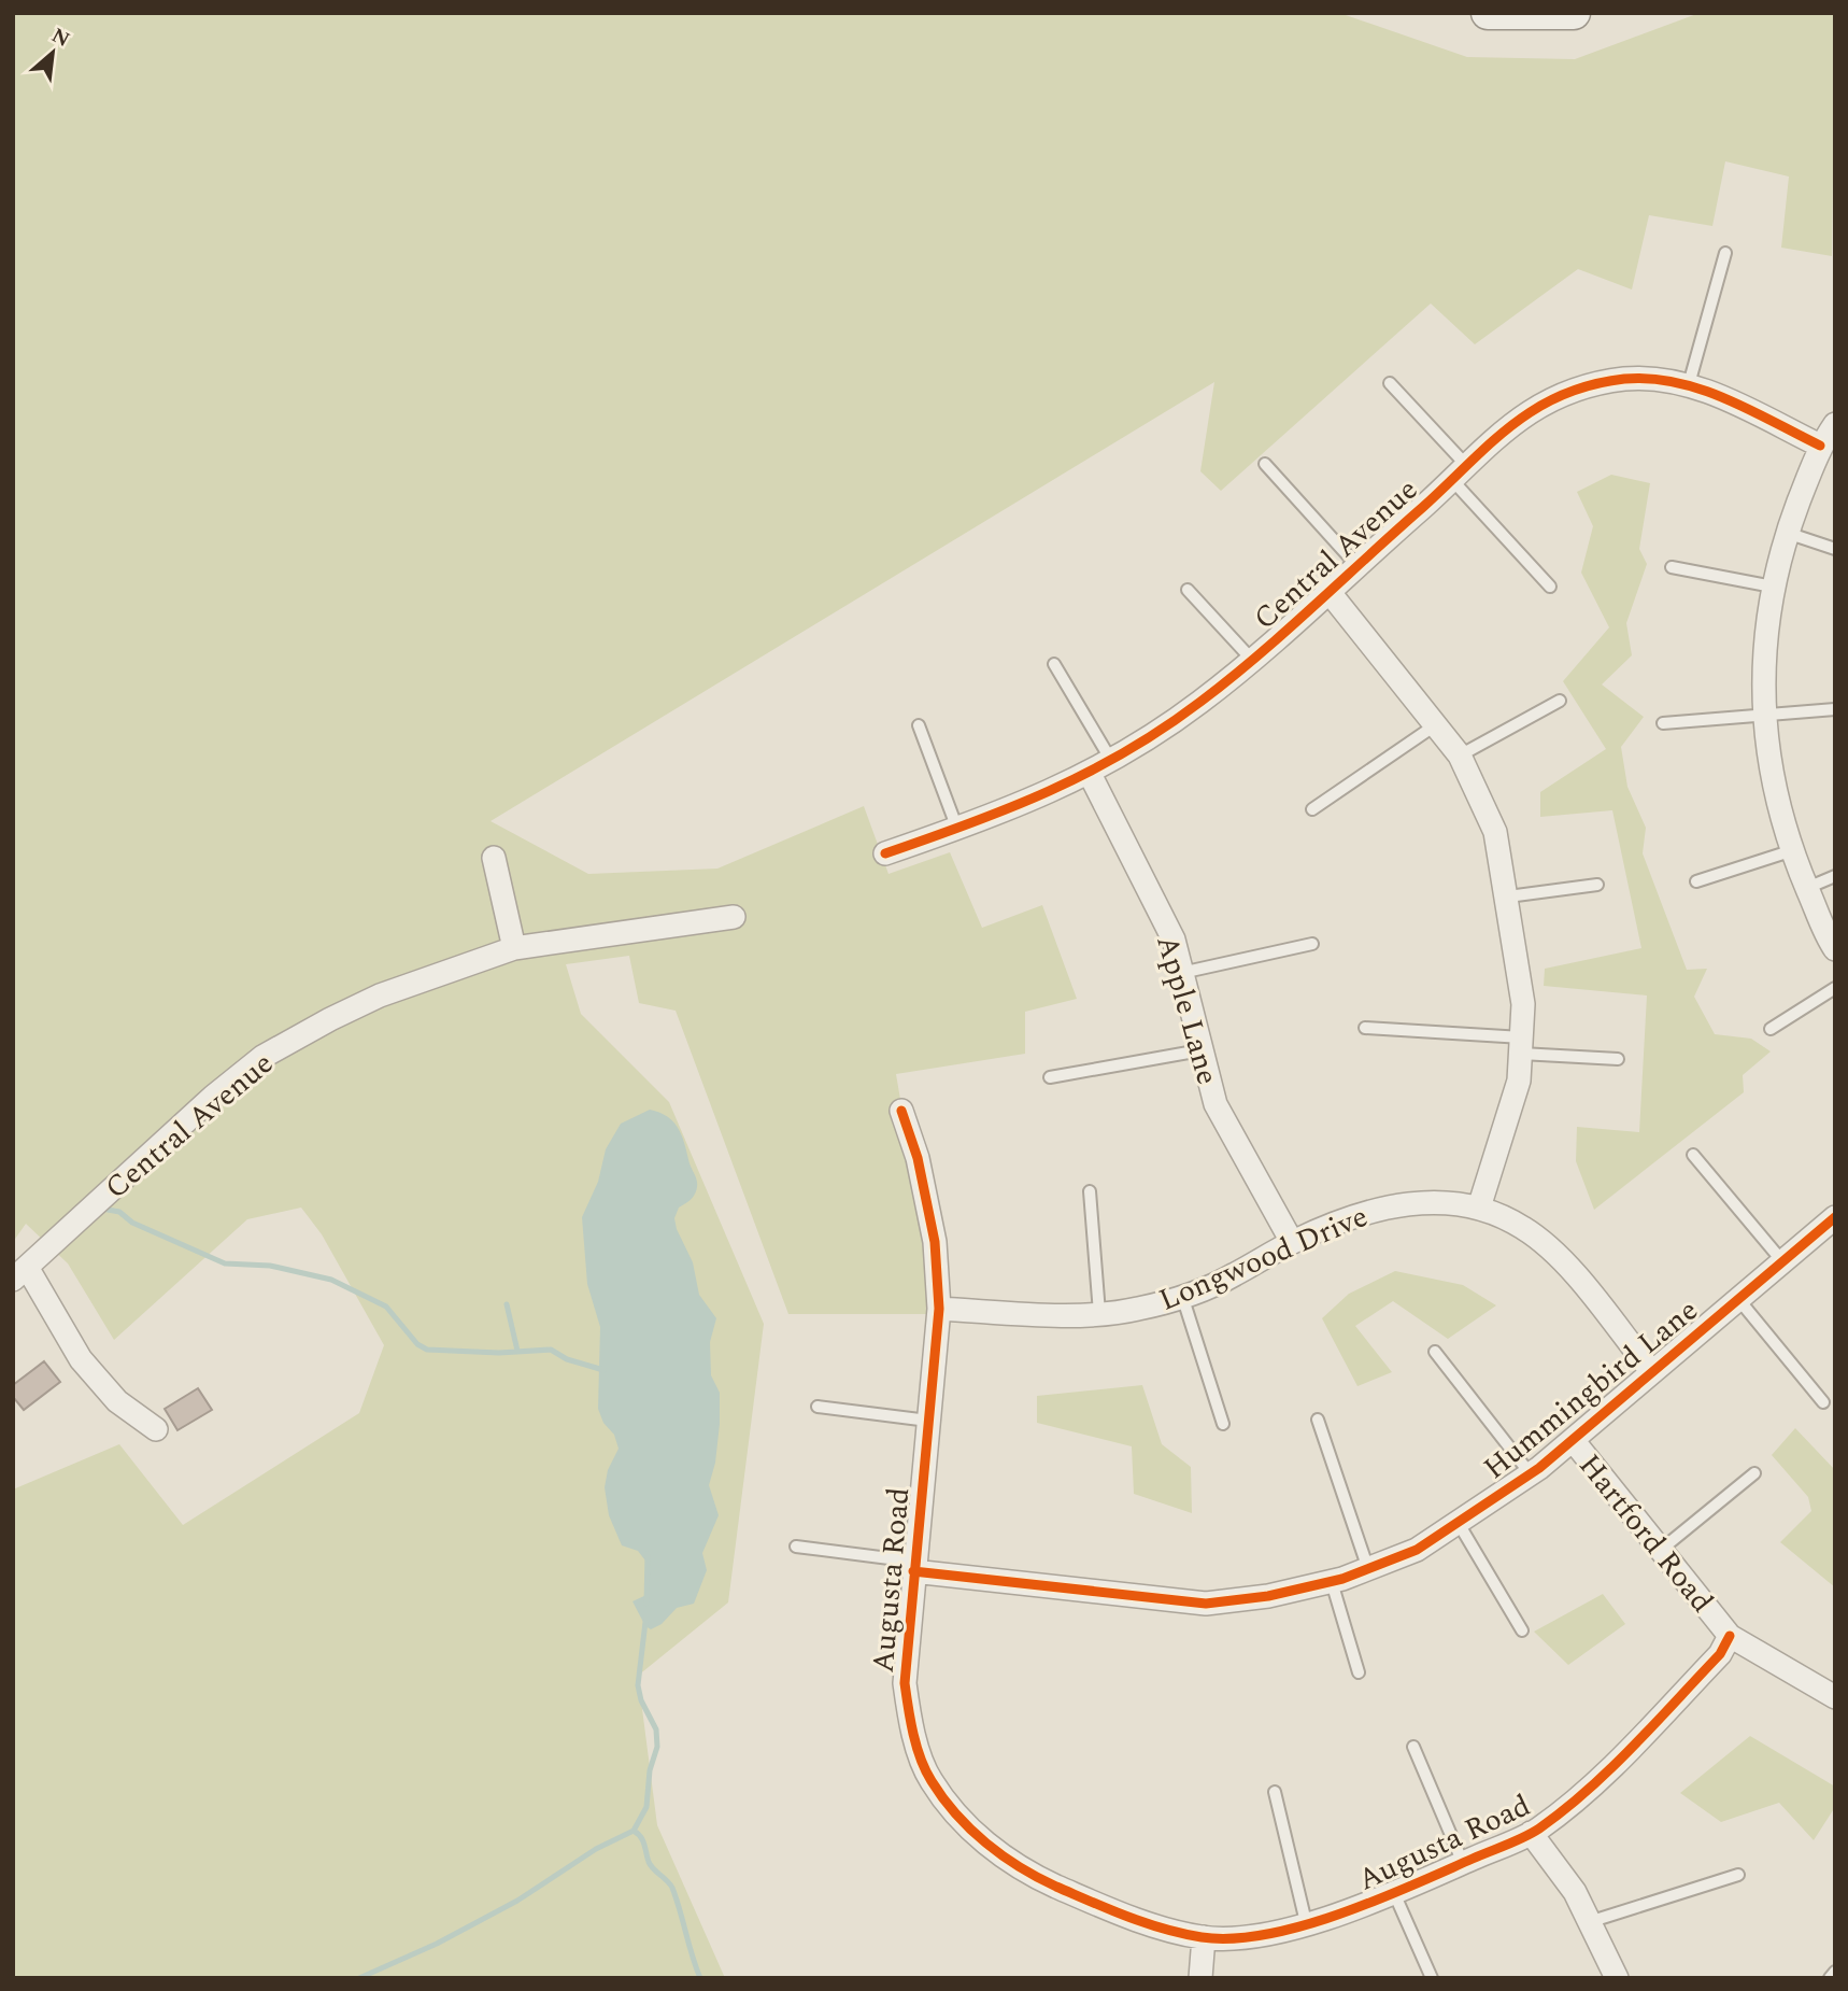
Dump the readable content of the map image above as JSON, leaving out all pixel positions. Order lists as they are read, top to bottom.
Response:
{
  "streets": {
    "street": [
      "Central Avenue",
      "Apple Lane",
      "Longwood Drive",
      "Hummingbird Lane",
      "Hartford Road",
      "Augusta Road"
    ]
  },
  "crossings": [
    ["Central Avenue", "Apple Lane"],
    ["Apple Lane", "Longwood Drive"],
    ["Longwood Drive", "Hummingbird Lane"],
    ["Longwood Drive", "Augusta Road"],
    ["Hummingbird Lane", "Hartford Road"],
    ["Hummingbird Lane", "Augusta Road"],
    ["Hartford Road", "Augusta Road"]
  ],
  "north": "top right"
}
